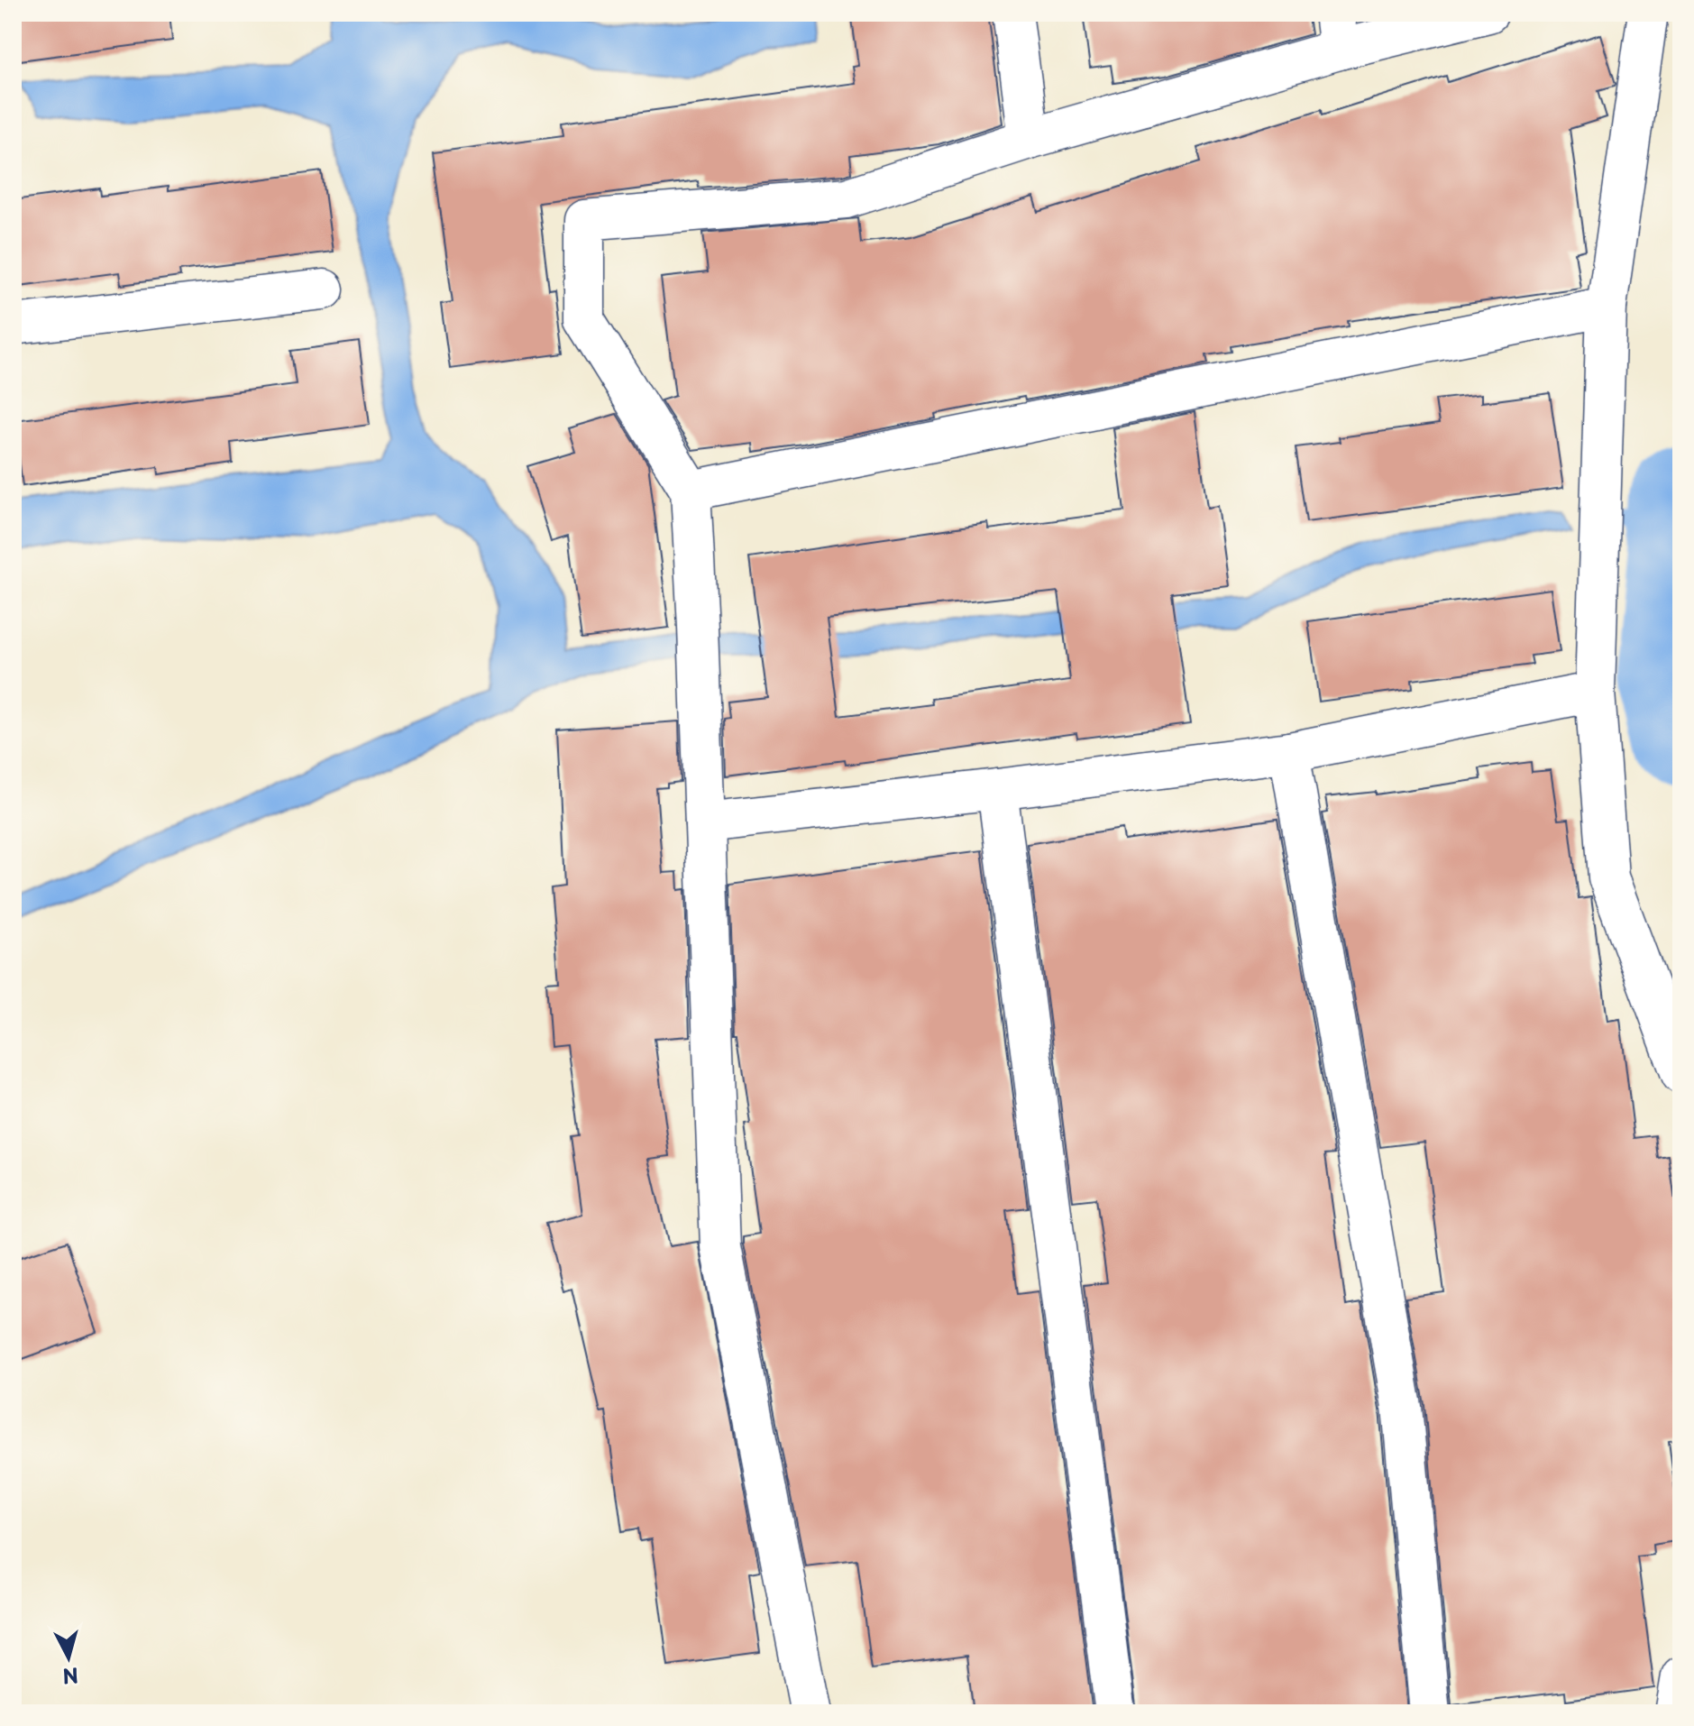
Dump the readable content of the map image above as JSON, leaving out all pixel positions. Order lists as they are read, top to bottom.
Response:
{
  "north": "bottom"
}
